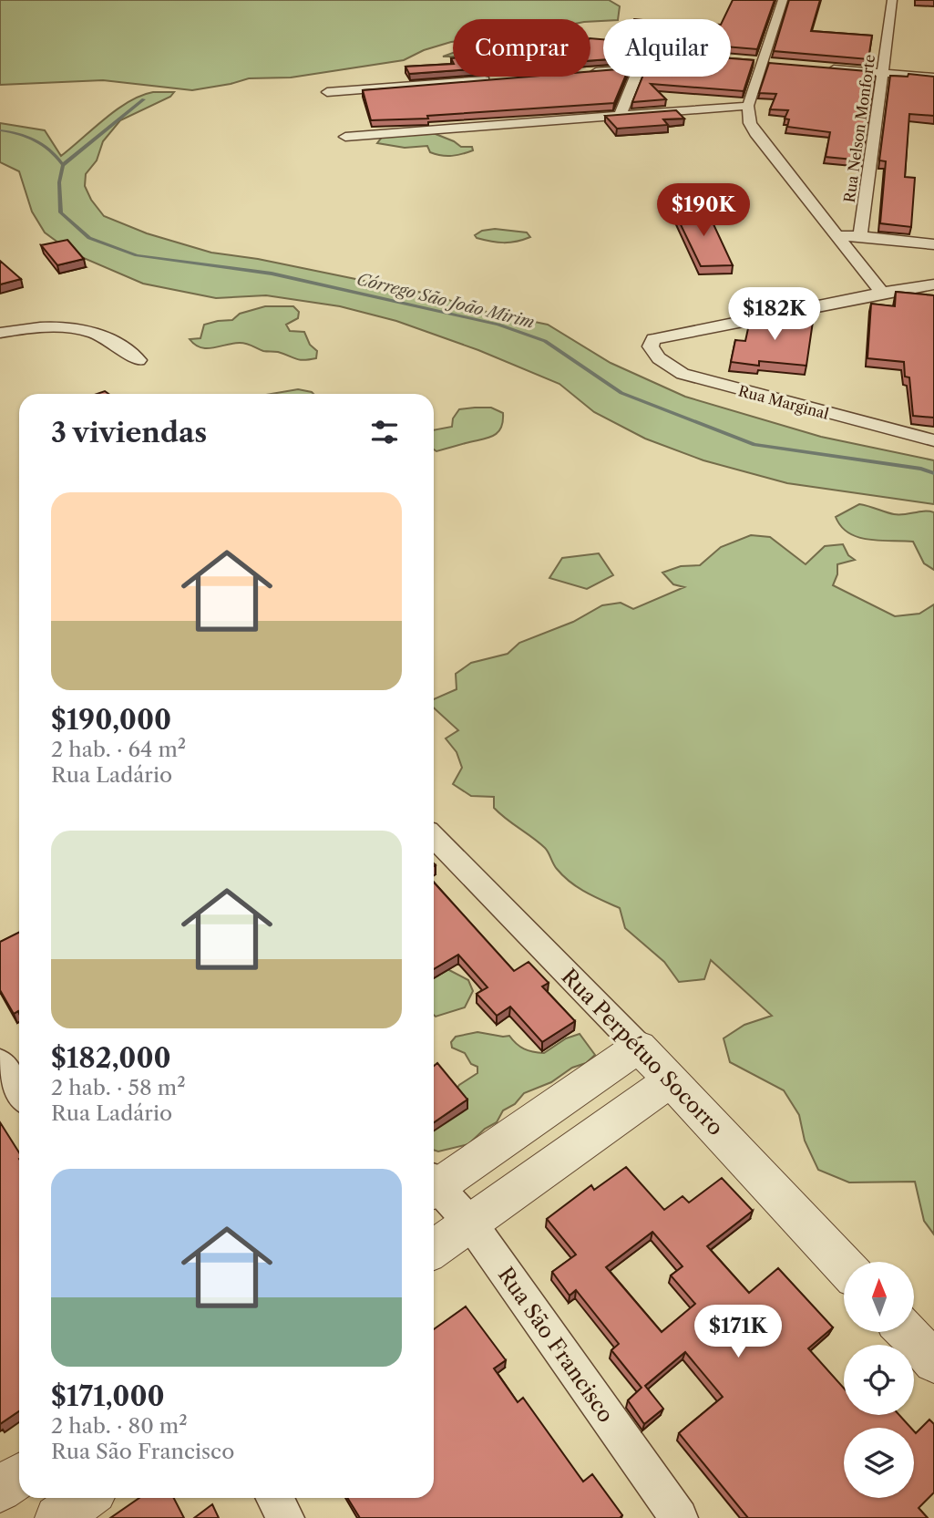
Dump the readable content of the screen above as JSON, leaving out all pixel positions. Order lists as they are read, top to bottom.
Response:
{
  "streets": {
    "street": [
      "Rua Nelson Monforte",
      "Rua Marginal",
      "Rua Perpétuo Socorro",
      "Rua São Francisco"
    ]
  },
  "water": ["Córrego São João Mirim"],
  "north": "top",
  "page": {
    "chip": ["Comprar", "Alquilar"],
    "price": ["$190K", "$182K", "$171K"],
    "heading": "3 viviendas",
    "list": [
      {
        "name": "$190,000",
        "note": "2 hab. · 64 m² · Rua Ladário"
      },
      {
        "name": "$182,000",
        "note": "2 hab. · 58 m² · Rua Ladário"
      },
      {
        "name": "$171,000",
        "note": "2 hab. · 80 m² · Rua São Francisco"
      }
    ]
  }
}
